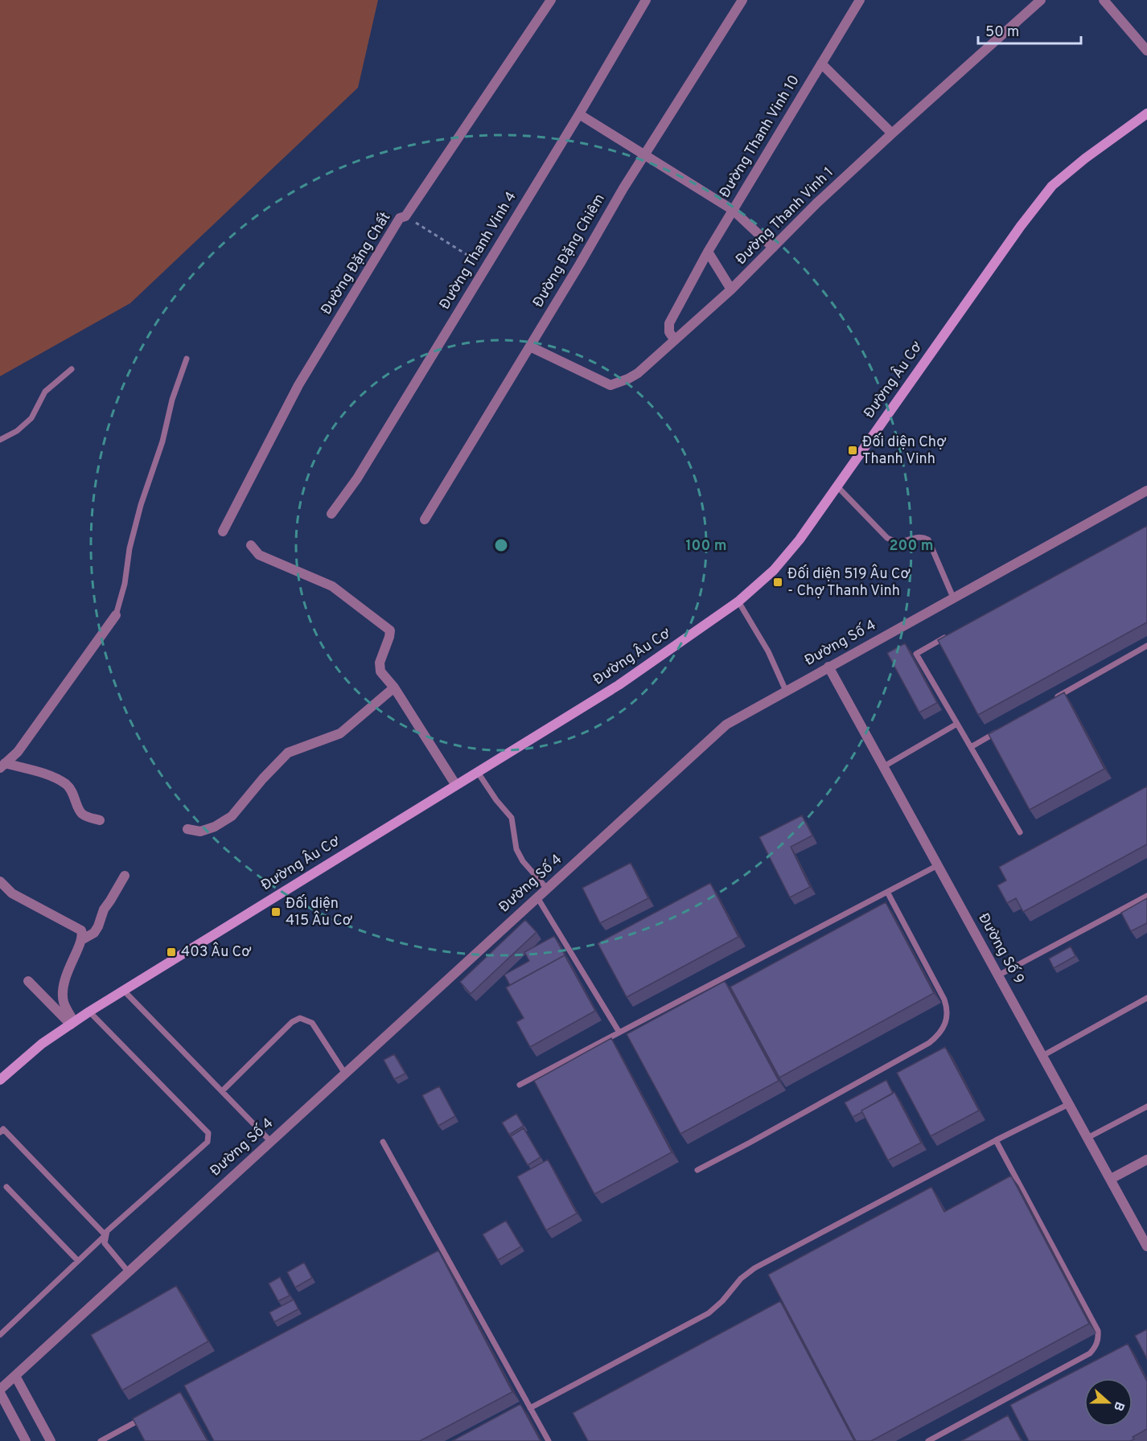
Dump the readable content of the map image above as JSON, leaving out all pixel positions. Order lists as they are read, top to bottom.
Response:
{
  "streets": {
    "main road": ["Đường Âu Cơ"],
    "street": [
      "Đường Thanh Vinh 10",
      "Đường Thanh Vinh 1",
      "Đường Thanh Vinh 4",
      "Đường Đặng Chiêm",
      "Đường Đặng Chất",
      "Đường Số 4",
      "Đường Số 9"
    ]
  },
  "crossings": [
    ["Đường Thanh Vinh 10", "Đường Thanh Vinh 1"],
    ["Đường Thanh Vinh 1", "Đường Đặng Chiêm"],
    ["Đường Số 4", "Đường Số 9"]
  ],
  "places": {
    "transit": [
      "Đối diện Chợ Thanh Vinh",
      "Đối diện 519 Âu Cơ - Chợ Thanh Vinh",
      "Đối diện 415 Âu Cơ",
      "403 Âu Cơ"
    ]
  },
  "scale_bar": "50 m",
  "north": "right",
  "rings": ["100 m", "200 m"]
}
